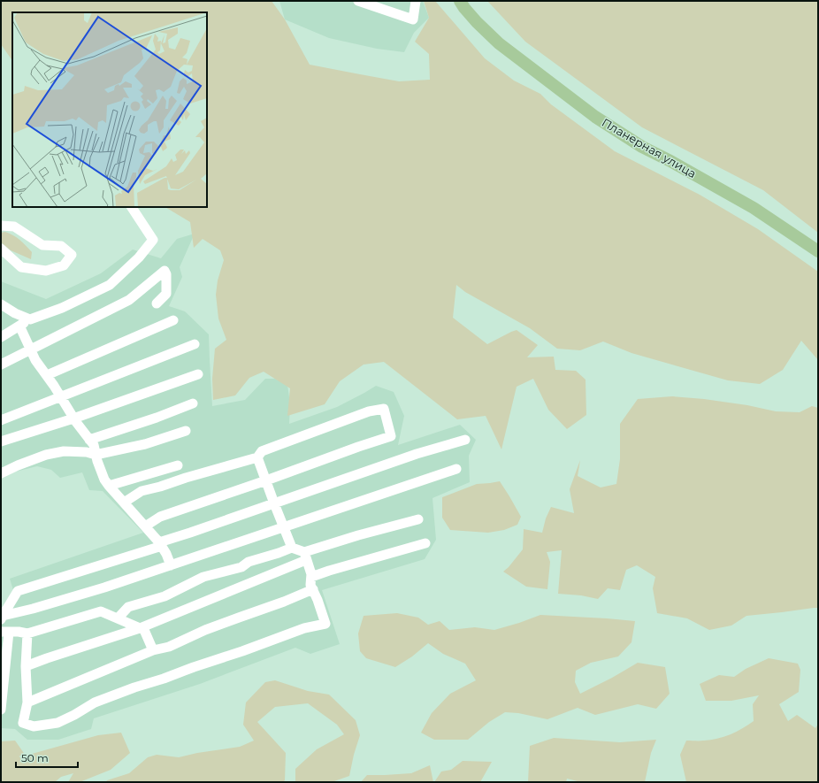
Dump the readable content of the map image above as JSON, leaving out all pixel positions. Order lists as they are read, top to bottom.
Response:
{
  "streets": {
    "main road": ["Планерная улица"]
  },
  "scale_bar": "50 m"
}
